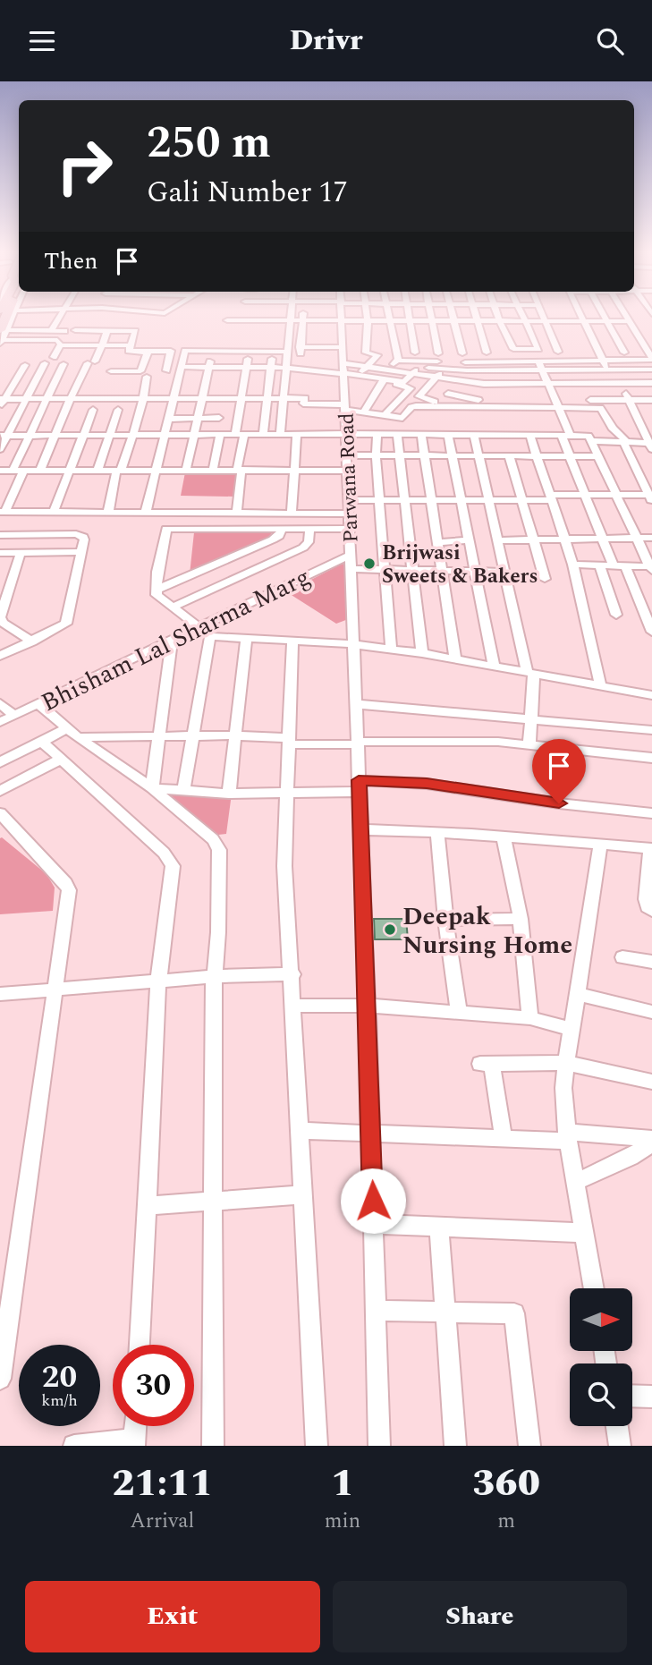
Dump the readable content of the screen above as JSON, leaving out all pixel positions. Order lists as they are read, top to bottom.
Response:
{
  "streets": {
    "street": ["Parwana Road", "Bhisham Lal Sharma Marg"]
  },
  "crossings": [
    ["Parwana Road", "Bhisham Lal Sharma Marg"]
  ],
  "places": ["Brijwasi Sweets & Bakers", "Deepak Nursing Home"],
  "north": "right",
  "page": {
    "header": "Drivr",
    "turn": ["250 m", "Gali Number 17"],
    "then": "Then",
    "speed": "20 km/h",
    "limit": "30",
    "eta": [
      "21:11",
      "Arrival",
      "1",
      "min",
      "360",
      "m"
    ],
    "buttons": ["Exit", "Share"]
  }
}
